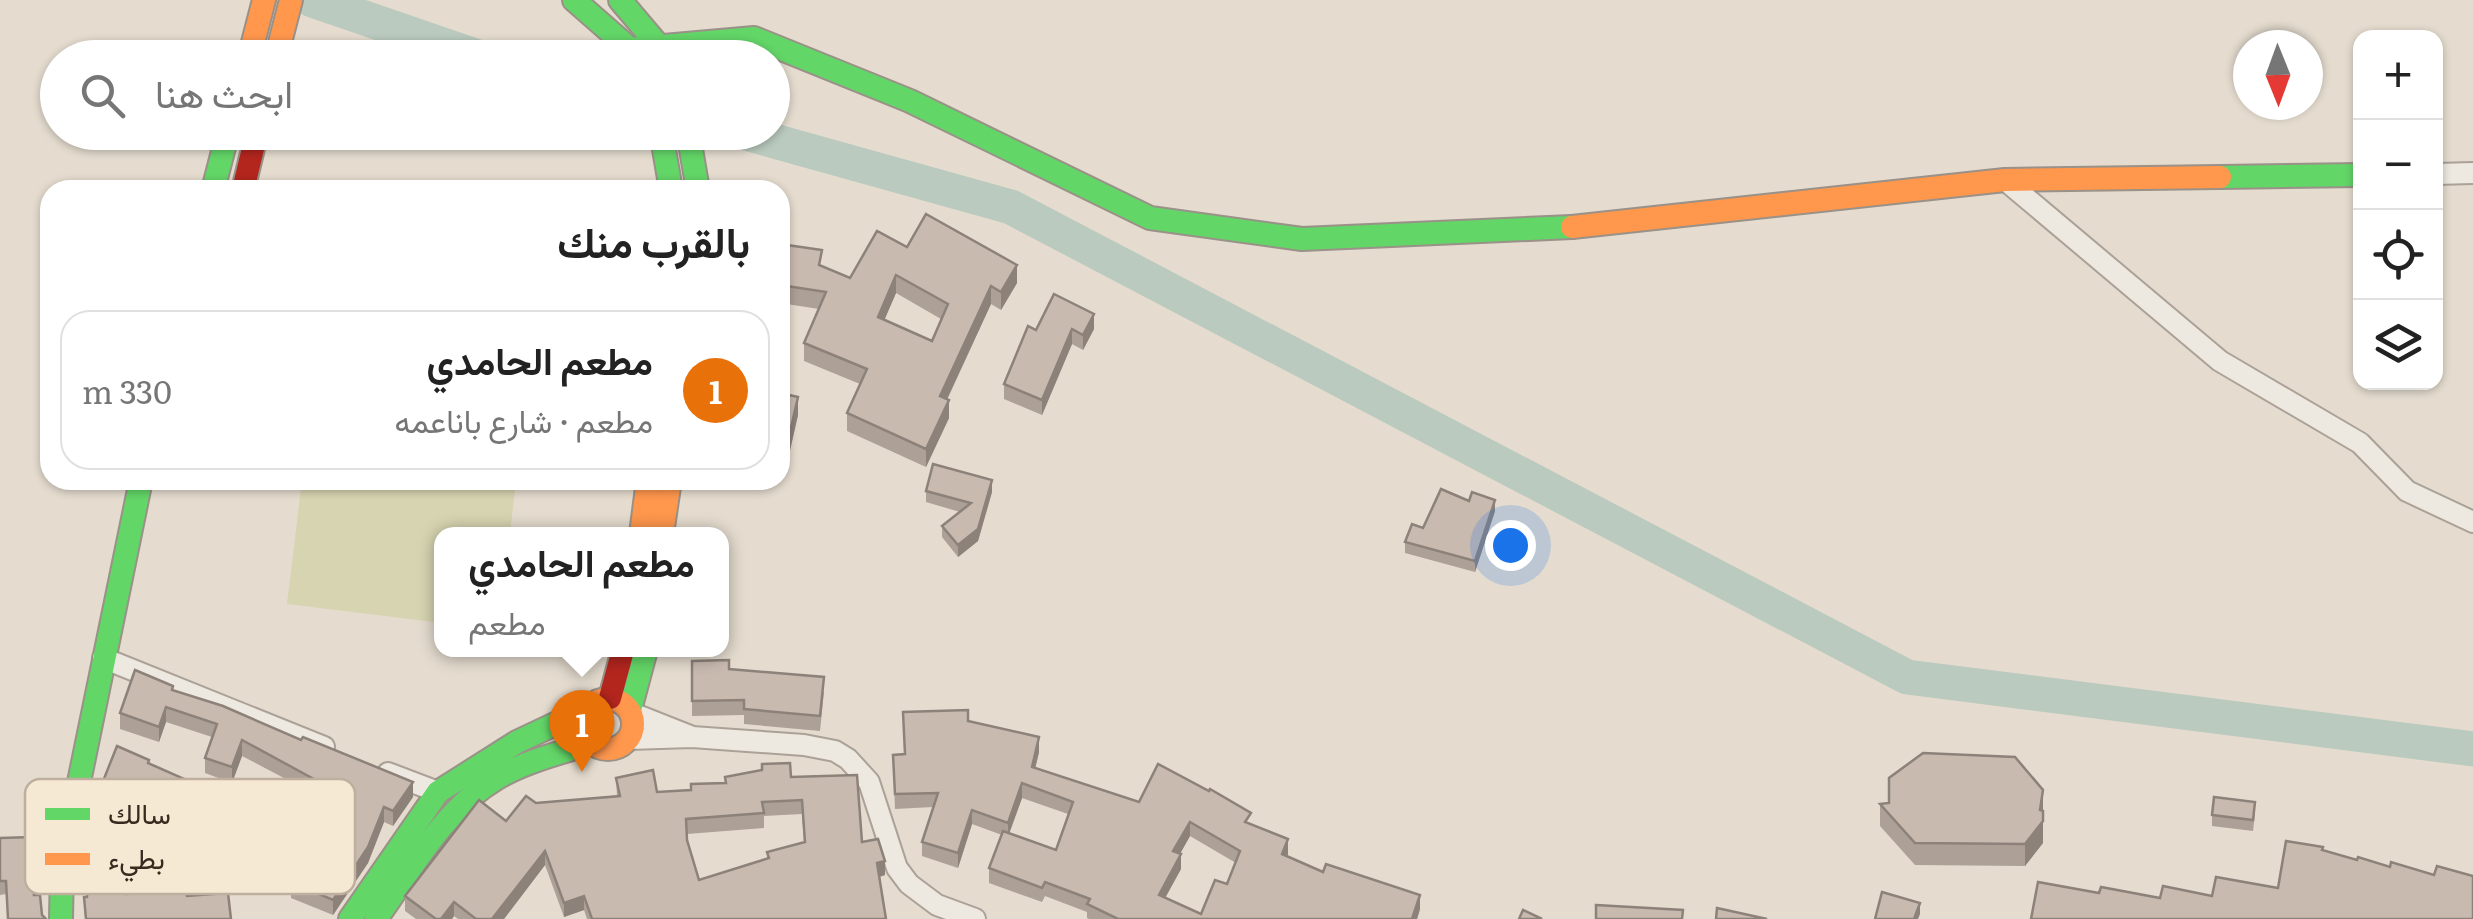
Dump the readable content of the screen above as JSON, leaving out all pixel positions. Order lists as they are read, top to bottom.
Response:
{
  "legend": ["سالك", "بطيء"],
  "north": "bottom",
  "page": {
    "map_buttons": ["+", "−"],
    "search": "ابحث هنا",
    "heading": "بالقرب منك",
    "list": [
      {
        "mark": "1",
        "name": "مطعم الحامدي",
        "note": "مطعم · شارع باناعمه",
        "value": "330 m"
      }
    ],
    "popup": ["مطعم الحامدي", "مطعم"],
    "pins": "1"
  }
}
